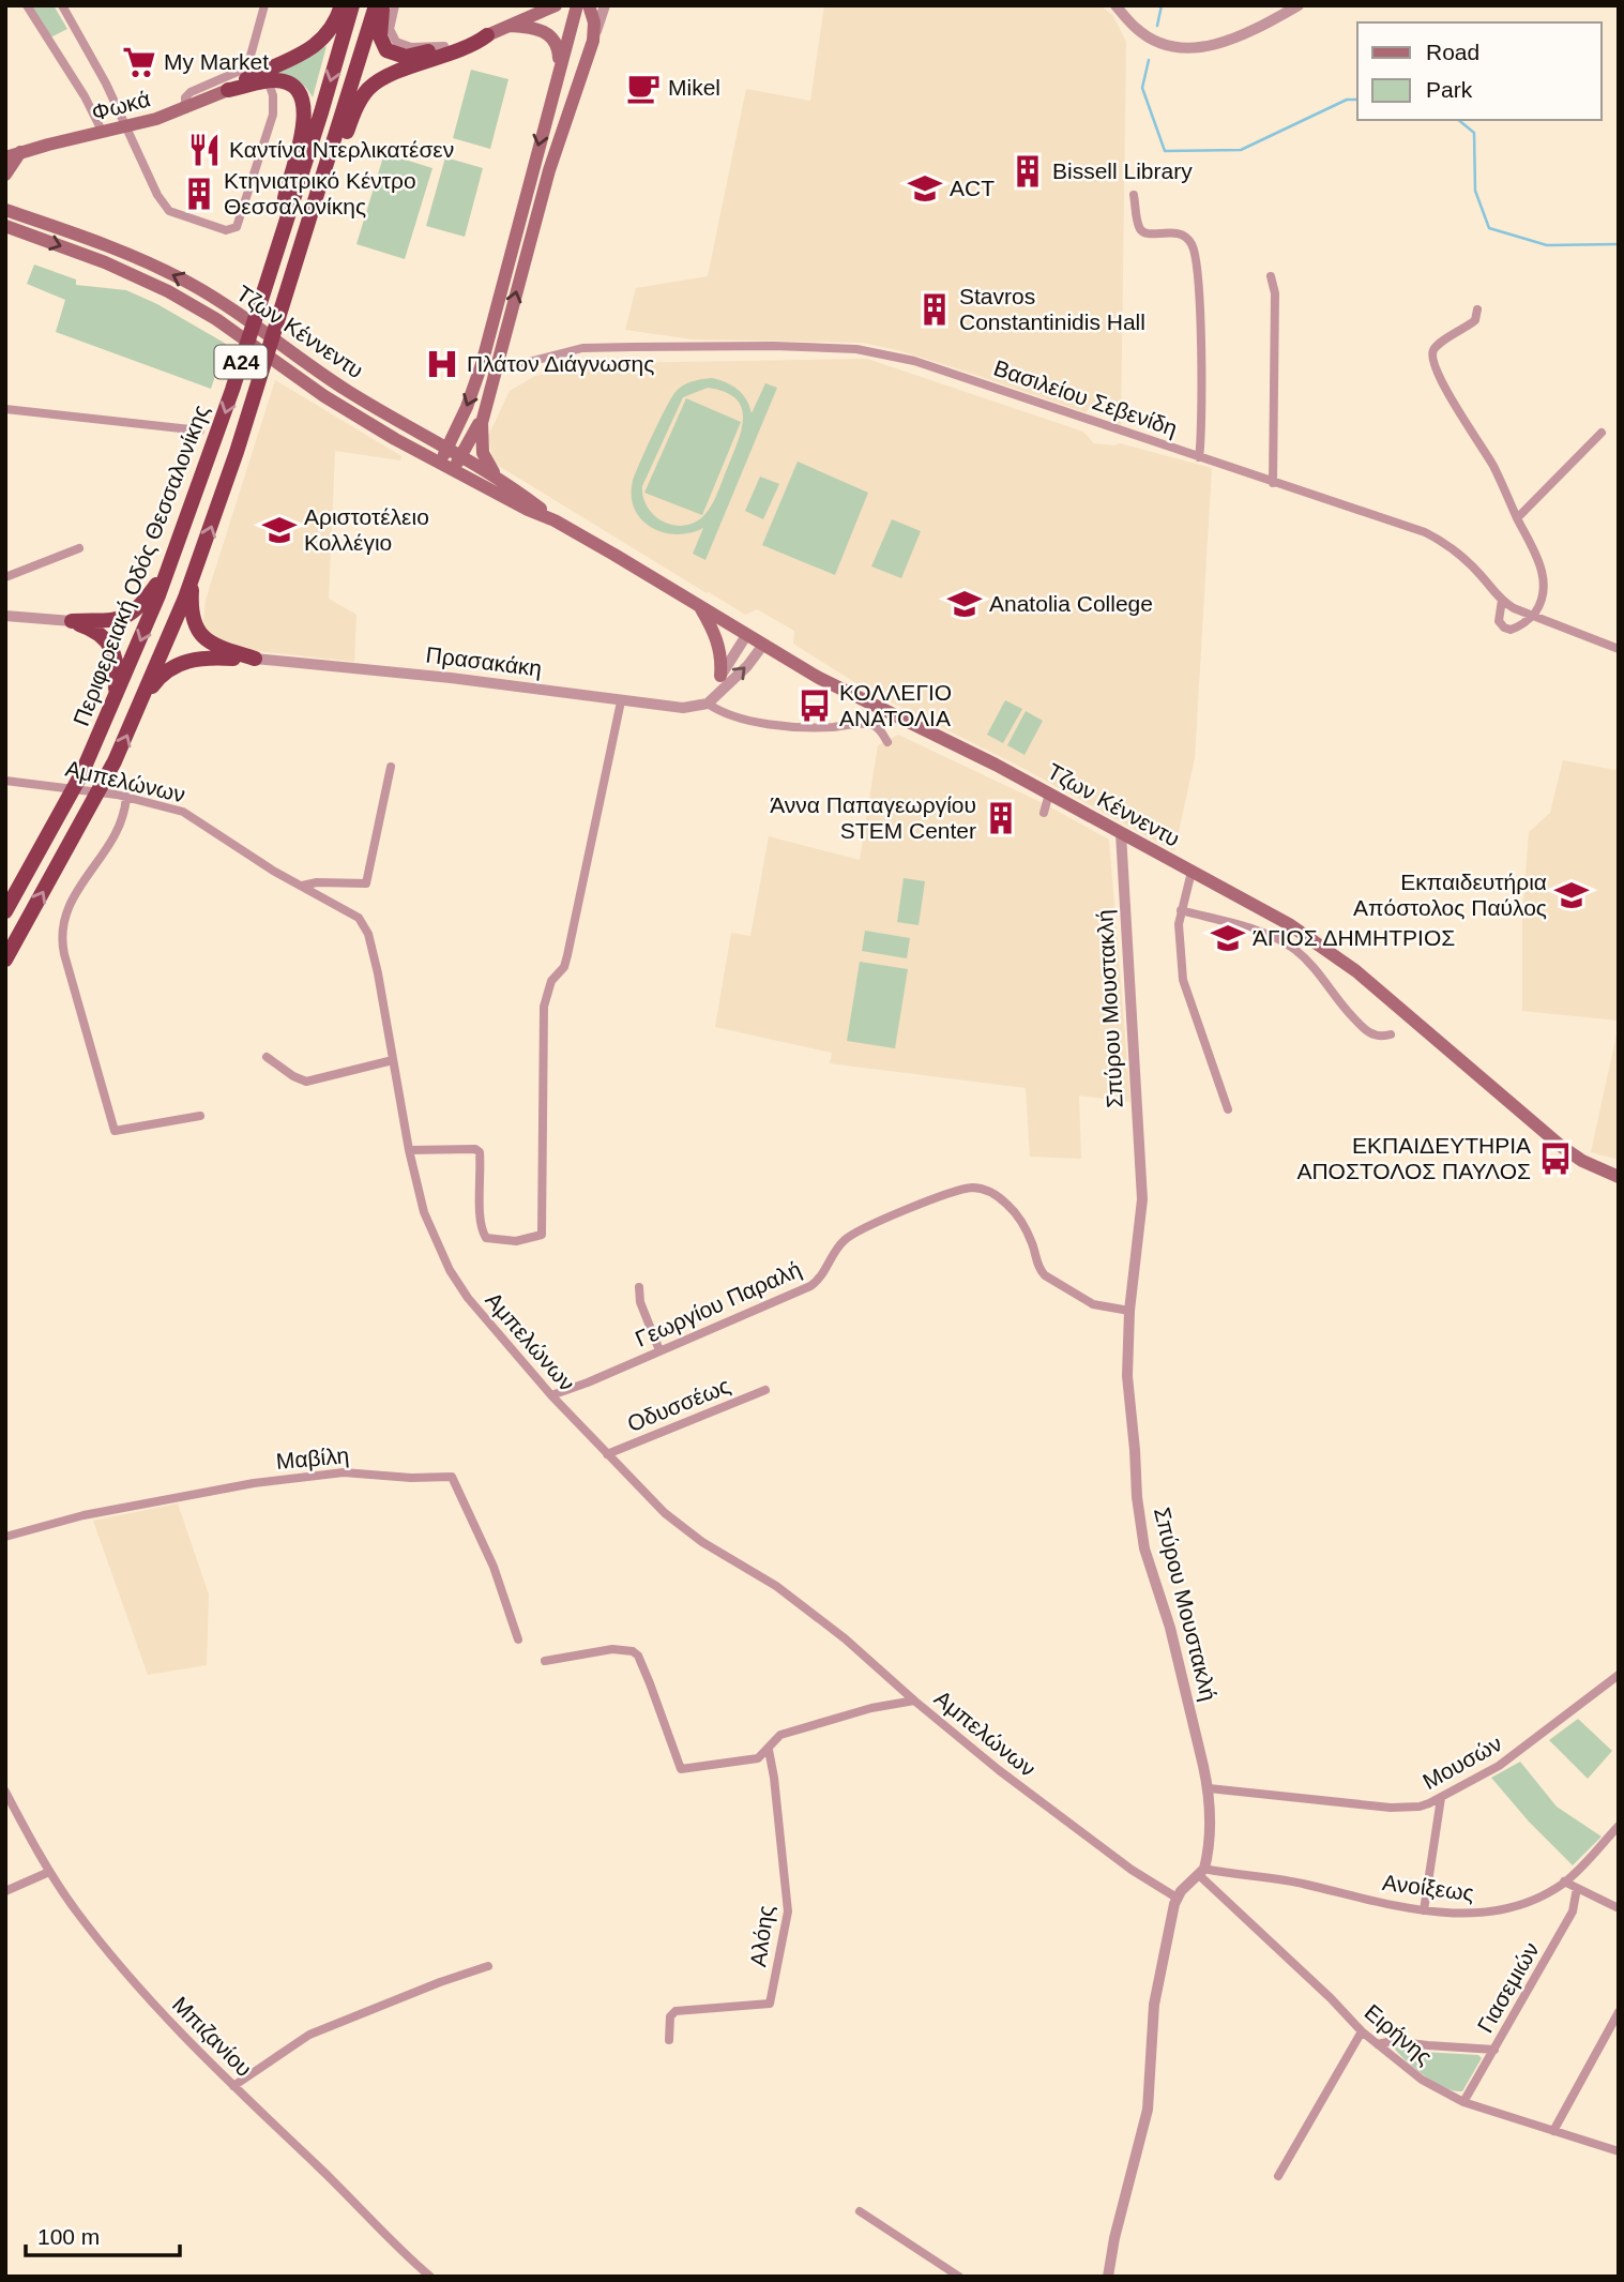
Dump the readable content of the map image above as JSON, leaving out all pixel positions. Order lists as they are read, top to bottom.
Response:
{
  "streets": {
    "highway": ["Α24", "Περιφερειακή Οδός Θεσσαλονίκης"],
    "main road": ["Φωκά", "Τζων Κέννεντυ"],
    "street": [
      "Βασιλείου Σεβενίδη",
      "Πρασακάκη",
      "Αμπελώνων",
      "Σπύρου Μουστακλή",
      "Γεωργίου Παραλή",
      "Οδυσσέως",
      "Μαβίλη",
      "Μουσών",
      "Ανοίξεως",
      "Αλόης",
      "Γιασεμιών",
      "Ειρήνης",
      "Μπιζανίου"
    ]
  },
  "crossings": [
    ["Τζων Κέννεντυ", "Σπύρου Μουστακλή"],
    ["Αμπελώνων", "Γεωργίου Παραλή"],
    ["Αμπελώνων", "Οδυσσέως"],
    ["Σπύρου Μουστακλή", "Γεωργίου Παραλή"],
    ["Σπύρου Μουστακλή", "Μουσών"],
    ["Σπύρου Μουστακλή", "Ανοίξεως"],
    ["Σπύρου Μουστακλή", "Ειρήνης"],
    ["Ανοίξεως", "Ειρήνης"],
    ["Γιασεμιών", "Ειρήνης"]
  ],
  "places": {
    "supermarket": ["My Market"],
    "cafe": ["Mikel"],
    "restaurant": ["Καντίνα Ντερλικατέσεν"],
    "building": [
      "Bissell Library",
      "Κτηνιατρικό Κέντρο Θεσσαλονίκης",
      "Stavros Constantinidis Hall",
      "Άννα Παπαγεωργίου STEM Center"
    ],
    "school or university": [
      "ACT",
      "Αριστοτέλειο Κολλέγιο",
      "Anatolia College",
      "Εκπαιδευτήρια Απόστολος Παύλος",
      "ΆΓΙΟΣ ΔΗΜΗΤΡΙΟΣ"
    ],
    "hospital": ["Πλάτον Διάγνωσης"],
    "bus stop": ["ΚΟΛΛΕΓΙΟ ΑΝΑΤΟΛΙΑ", "ΕΚΠΑΙΔΕΥΤΗΡΙΑ ΑΠΟΣΤΟΛΟΣ ΠΑΥΛΟΣ"]
  },
  "legend": ["Road", "Park"],
  "scale_bar": "100 m"
}
